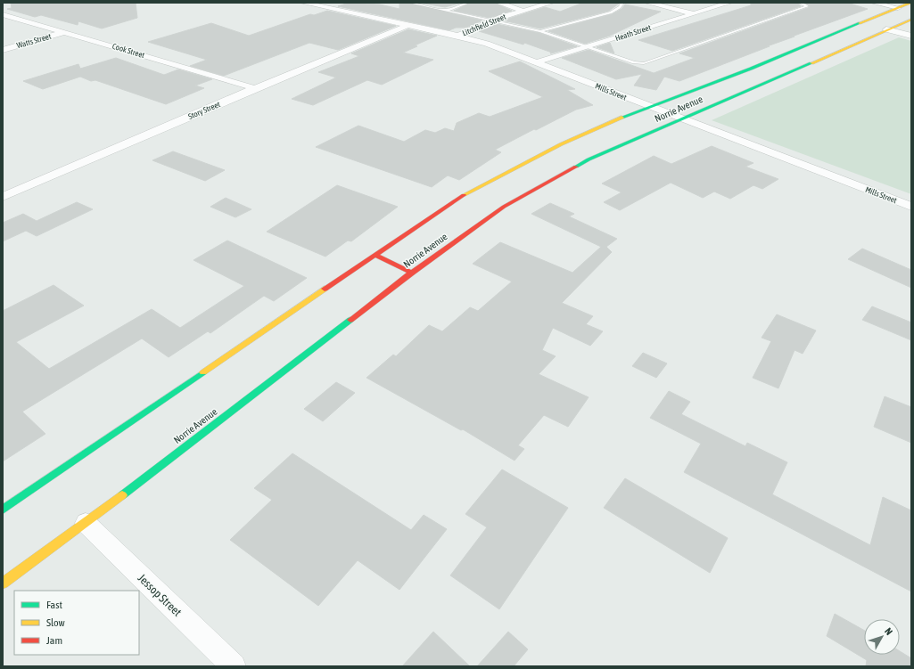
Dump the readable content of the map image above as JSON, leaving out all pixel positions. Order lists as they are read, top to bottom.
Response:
{
  "streets": {
    "main road": ["Norrie Avenue"],
    "street": [
      "Litchfield Street",
      "Heath Street",
      "Watts Street",
      "Cook Street",
      "Mills Street",
      "Story Street",
      "Jessop Street"
    ]
  },
  "crossings": [
    ["Litchfield Street", "Mills Street"],
    ["Heath Street", "Mills Street"],
    ["Watts Street", "Cook Street"],
    ["Cook Street", "Story Street"],
    ["Mills Street", "Norrie Avenue"],
    ["Mills Street", "Story Street"],
    ["Norrie Avenue", "Jessop Street"]
  ],
  "legend": ["Fast", "Slow", "Jam"],
  "north": "top right"
}
